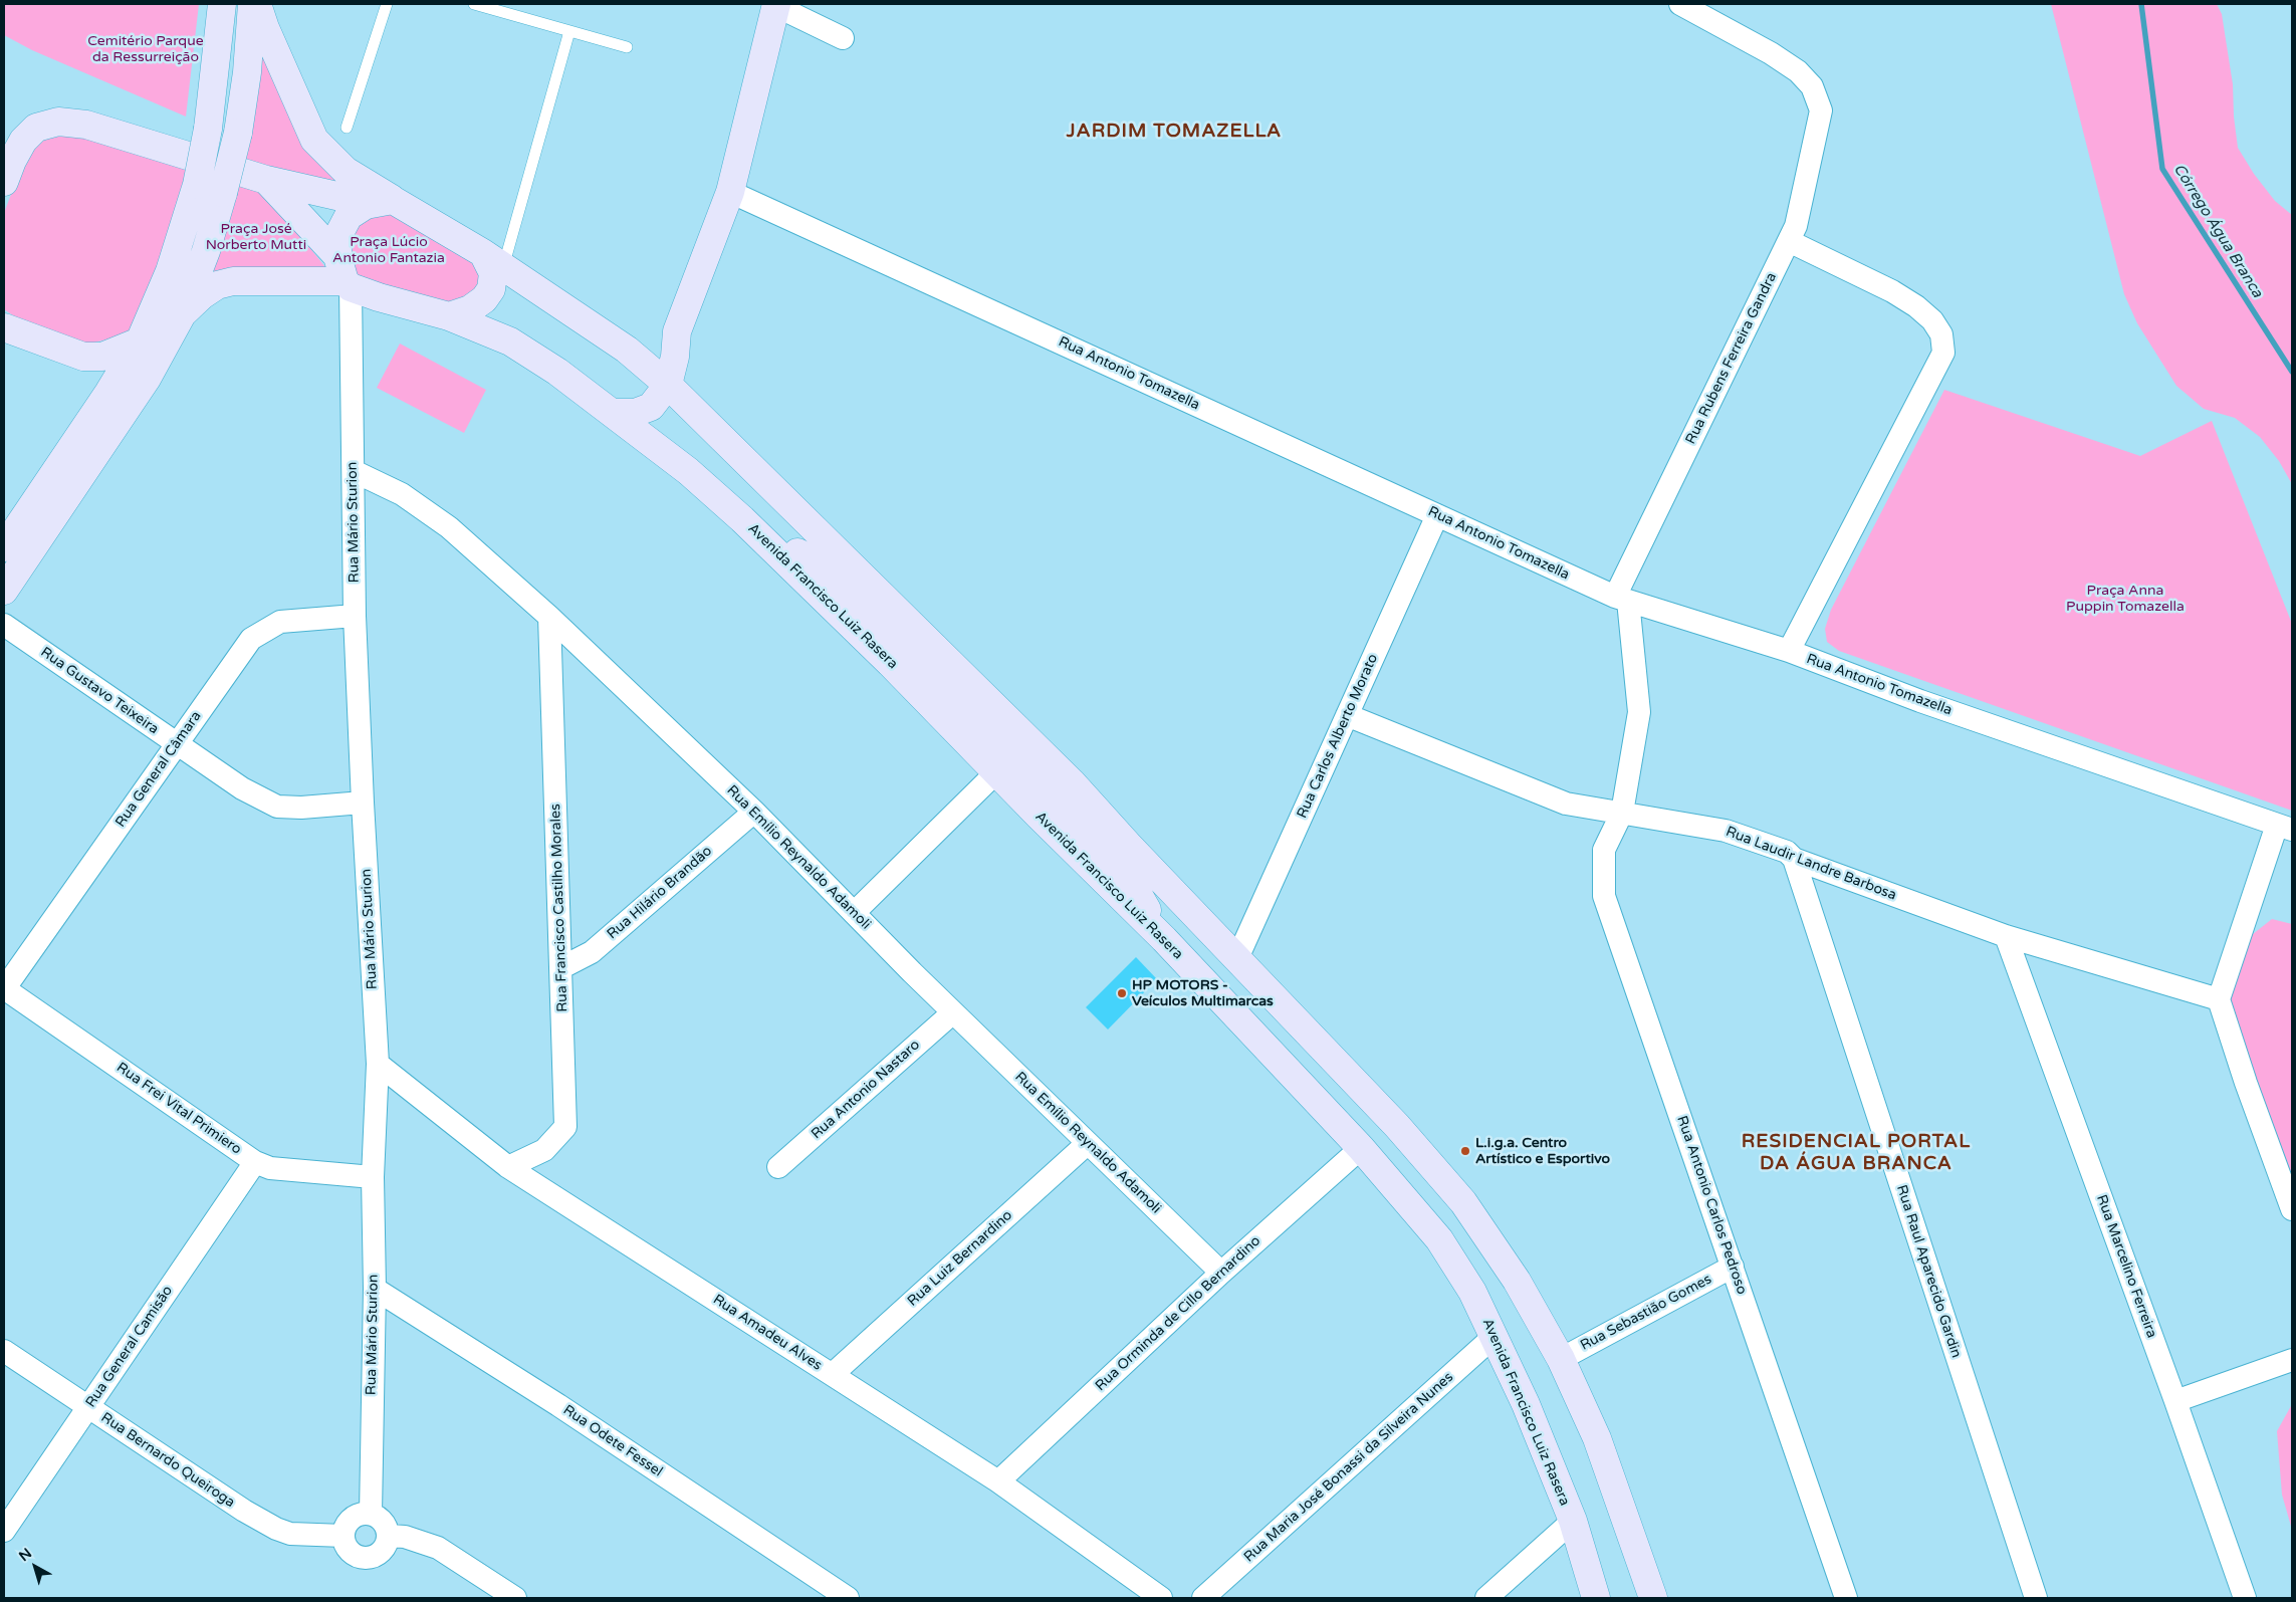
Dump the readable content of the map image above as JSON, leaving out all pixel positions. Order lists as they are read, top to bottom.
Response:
{
  "streets": {
    "street": [
      "Rua Rubens Ferreira Gandra",
      "Rua Antonio Tomazella",
      "Rua Mário Sturion",
      "Avenida Francisco Luiz Rasera",
      "Rua Gustavo Teixeira",
      "Rua Carlos Alberto Morato",
      "Rua General Câmara",
      "Rua Emílio Reynaldo Adamoli",
      "Rua Laudir Landre Barbosa",
      "Rua Hilário Brandão",
      "Rua Francisco Castilho Morales",
      "Rua Antonio Nastaro",
      "Rua Frei Vital Primiero",
      "Rua Antonio Carlos Pedroso",
      "Rua Luiz Bernardino",
      "Rua Marcelino Ferreira",
      "Rua Raul Aparecido Gardin",
      "Rua Sebastião Gomes",
      "Rua Orminda de Cillo Bernardino",
      "Rua Amadeu Alves",
      "Rua General Camisão",
      "Rua Odete Fessel",
      "Rua Bernardo Queiroga",
      "Rua Maria José Bonassi da Silveira Nunes"
    ]
  },
  "crossings": [
    ["Rua Rubens Ferreira Gandra", "Rua Antonio Tomazella"],
    ["Rua Rubens Ferreira Gandra", "Rua Antonio Carlos Pedroso"],
    ["Rua Antonio Tomazella", "Rua Carlos Alberto Morato"],
    ["Rua Antonio Tomazella", "Rua Antonio Carlos Pedroso"],
    ["Rua Mário Sturion", "Avenida Francisco Luiz Rasera"],
    ["Rua Mário Sturion", "Rua Gustavo Teixeira"],
    ["Rua Mário Sturion", "Rua General Câmara"],
    ["Rua Mário Sturion", "Rua Emílio Reynaldo Adamoli"],
    ["Rua Mário Sturion", "Rua Frei Vital Primiero"],
    ["Rua Mário Sturion", "Rua Amadeu Alves"],
    ["Rua Mário Sturion", "Rua Odete Fessel"],
    ["Rua Mário Sturion", "Rua Bernardo Queiroga"],
    ["Avenida Francisco Luiz Rasera", "Rua Orminda de Cillo Bernardino"],
    ["Avenida Francisco Luiz Rasera", "Rua Maria José Bonassi da Silveira Nunes"],
    ["Rua Gustavo Teixeira", "Rua General Câmara"],
    ["Rua Carlos Alberto Morato", "Rua Laudir Landre Barbosa"],
    ["Rua General Câmara", "Rua Frei Vital Primiero"],
    ["Rua Emílio Reynaldo Adamoli", "Rua Hilário Brandão"],
    ["Rua Emílio Reynaldo Adamoli", "Rua Francisco Castilho Morales"],
    ["Rua Emílio Reynaldo Adamoli", "Rua Antonio Nastaro"],
    ["Rua Emílio Reynaldo Adamoli", "Rua Luiz Bernardino"],
    ["Rua Emílio Reynaldo Adamoli", "Rua Orminda de Cillo Bernardino"],
    ["Rua Laudir Landre Barbosa", "Rua Antonio Carlos Pedroso"],
    ["Rua Laudir Landre Barbosa", "Rua Marcelino Ferreira"],
    ["Rua Laudir Landre Barbosa", "Rua Raul Aparecido Gardin"],
    ["Rua Hilário Brandão", "Rua Francisco Castilho Morales"],
    ["Rua Francisco Castilho Morales", "Rua Amadeu Alves"],
    ["Rua Frei Vital Primiero", "Rua General Camisão"],
    ["Rua Antonio Carlos Pedroso", "Rua Sebastião Gomes"],
    ["Rua Luiz Bernardino", "Rua Amadeu Alves"],
    ["Rua Orminda de Cillo Bernardino", "Rua Amadeu Alves"],
    ["Rua General Camisão", "Rua Bernardo Queiroga"]
  ],
  "districts": ["JARDIM TOMAZELLA", "RESIDENCIAL PORTAL DA ÁGUA BRANCA"],
  "water": ["Córrego Água Branca"],
  "parks": [
    "Cemitério Parque da Ressurreição",
    "Praça José Norberto Mutti",
    "Praça Lúcio Antonio Fantazia",
    "Praça Anna Puppin Tomazella"
  ],
  "places": ["HP MOTORS - Veículos Multimarcas", "L.i.g.a. Centro Artístico e Esportivo"],
  "north": "top left"
}
